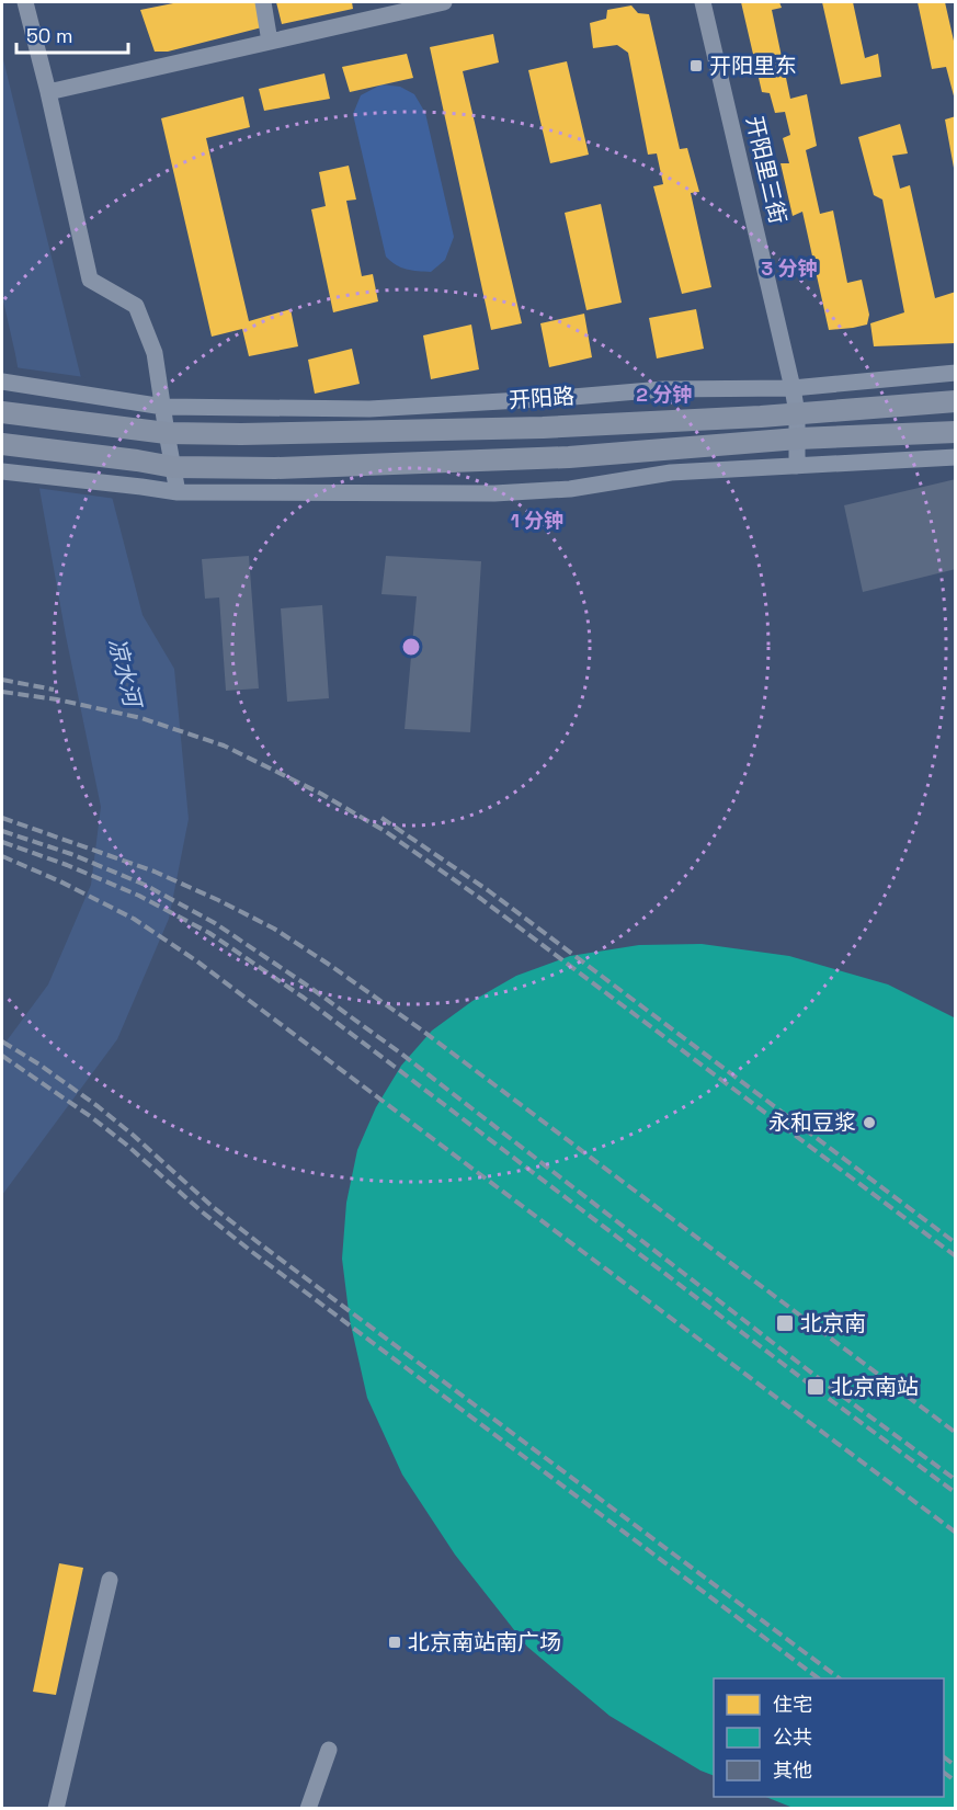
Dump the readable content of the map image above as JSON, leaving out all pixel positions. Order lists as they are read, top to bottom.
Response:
{
  "streets": {
    "main road": ["开阳路"],
    "street": ["开阳里三街"]
  },
  "crossings": [
    ["开阳里三街", "开阳路"]
  ],
  "water": ["凉水河"],
  "places": {
    "transit": [
      "开阳里东",
      "北京南",
      "北京南站",
      "北京南站南广场"
    ],
    "other": ["永和豆浆"]
  },
  "legend": ["住宅", "公共", "其他"],
  "scale_bar": "50 m",
  "rings": ["3 分钟", "2 分钟", "1 分钟"]
}
